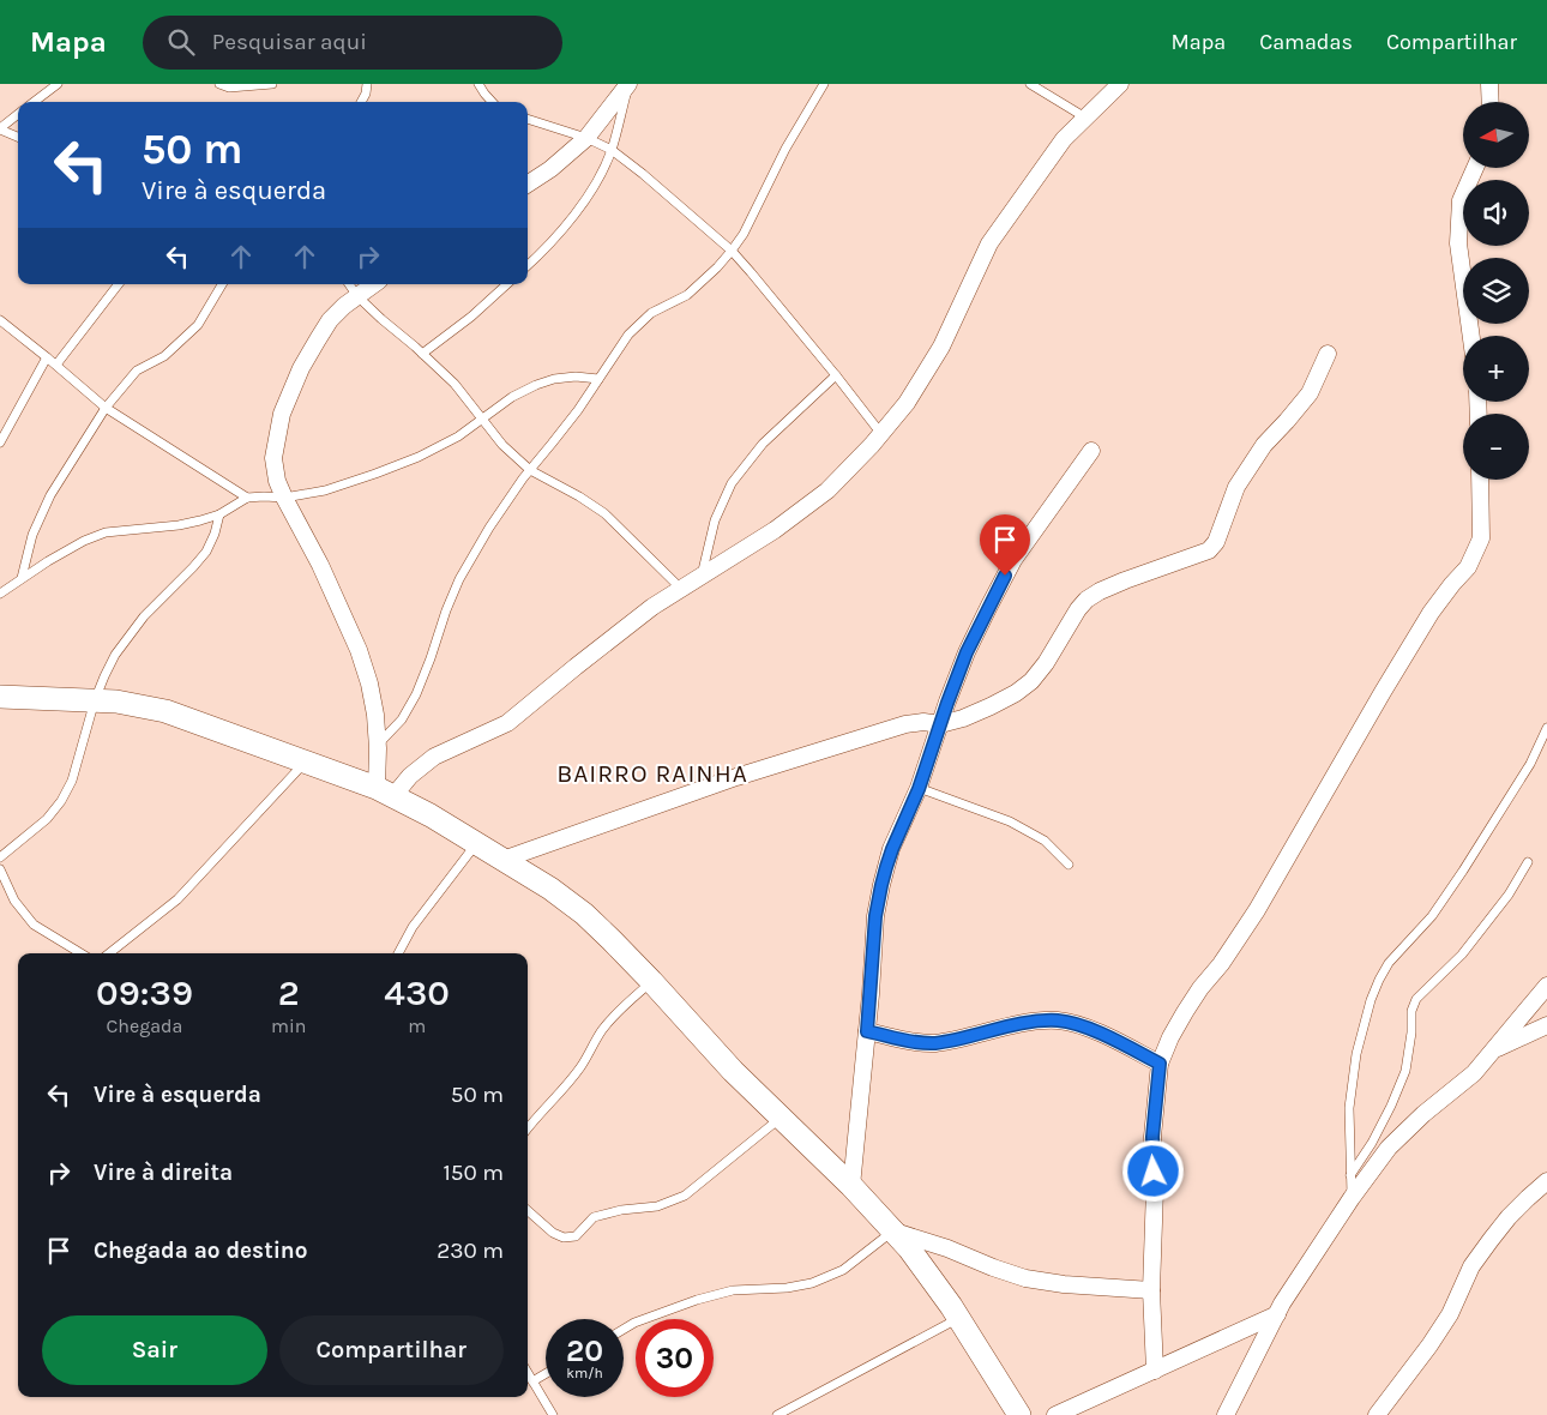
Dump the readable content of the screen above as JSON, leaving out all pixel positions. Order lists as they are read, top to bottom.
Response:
{
  "districts": ["BAIRRO RAINHA"],
  "north": "left",
  "page": {
    "header": "Mapa",
    "search": "Pesquisar aqui",
    "nav": ["Mapa", "Camadas", "Compartilhar"],
    "map_buttons": ["+", "−"],
    "turn": ["50 m", "Vire à esquerda"],
    "eta": [
      "09:39",
      "Chegada",
      "2",
      "min",
      "430",
      "m"
    ],
    "list": [
      {
        "name": "Vire à esquerda",
        "value": "50 m"
      },
      {
        "name": "Vire à direita",
        "value": "150 m"
      },
      {
        "name": "Chegada ao destino",
        "value": "230 m"
      }
    ],
    "buttons": ["Sair", "Compartilhar"],
    "speed": "20 km/h",
    "limit": "30"
  }
}
